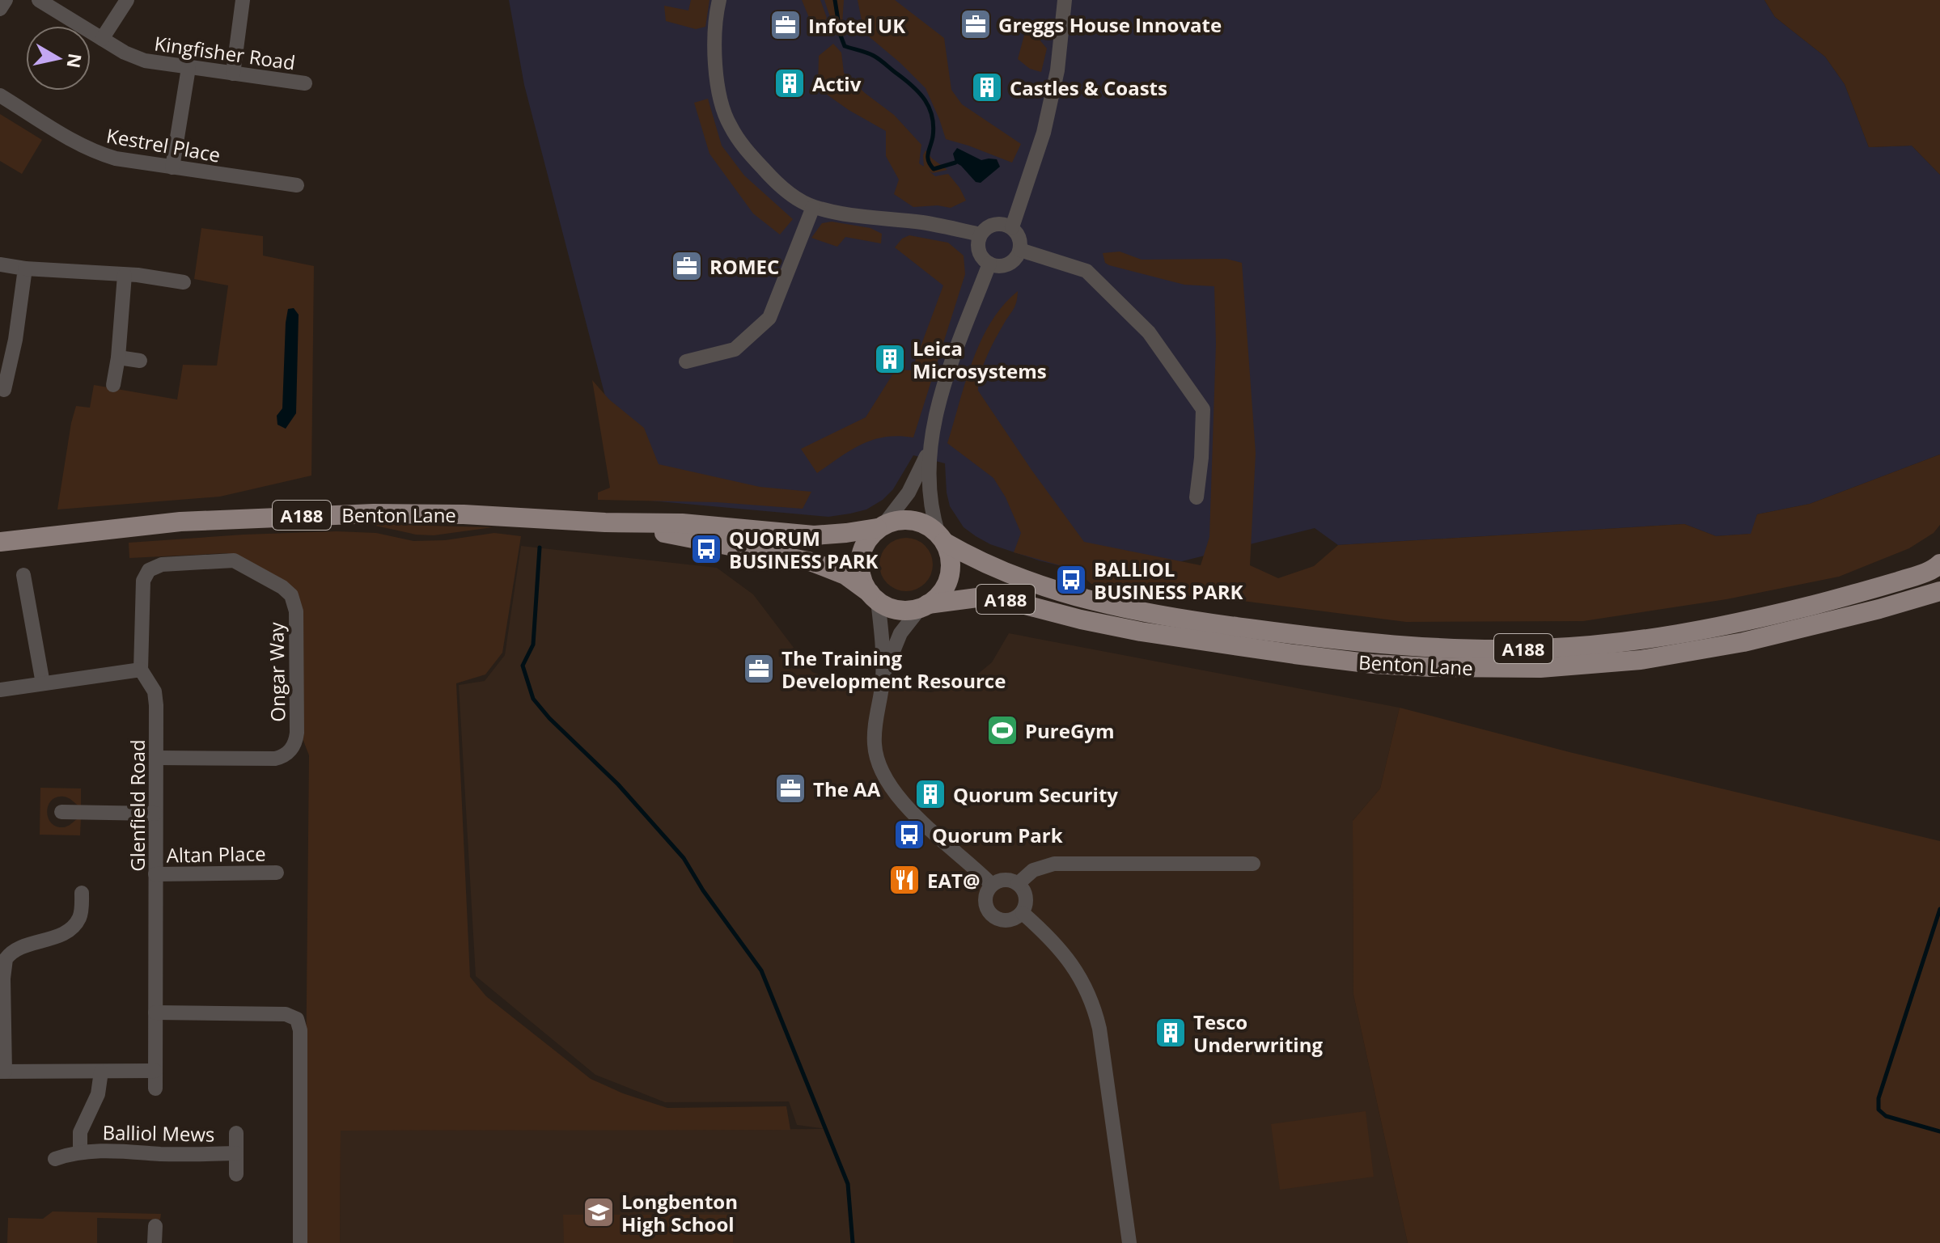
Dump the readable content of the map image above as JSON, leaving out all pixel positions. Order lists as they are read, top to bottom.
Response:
{
  "streets": {
    "main road": ["Benton Lane", "A188"],
    "street": [
      "Kingfisher Road",
      "Kestrel Place",
      "Ongar Way",
      "Glenfield Road",
      "Altan Place",
      "Balliol Mews"
    ]
  },
  "crossings": [
    ["Benton Lane", "A188"],
    ["Ongar Way", "Glenfield Road"],
    ["Glenfield Road", "Altan Place"]
  ],
  "places": {
    "office": [
      "Greggs House Innovate",
      "Infotel UK",
      "ROMEC",
      "The Training Development Resource",
      "The AA"
    ],
    "building": [
      "Activ",
      "Castles & Coasts",
      "Leica Microsystems",
      "Quorum Security",
      "Tesco Underwriting"
    ],
    "bus stop": ["QUORUM BUSINESS PARK", "BALLIOL BUSINESS PARK", "Quorum Park"],
    "sports": ["PureGym"],
    "restaurant": ["EAT@"],
    "school or university": ["Longbenton High School"]
  },
  "north": "right"
}
